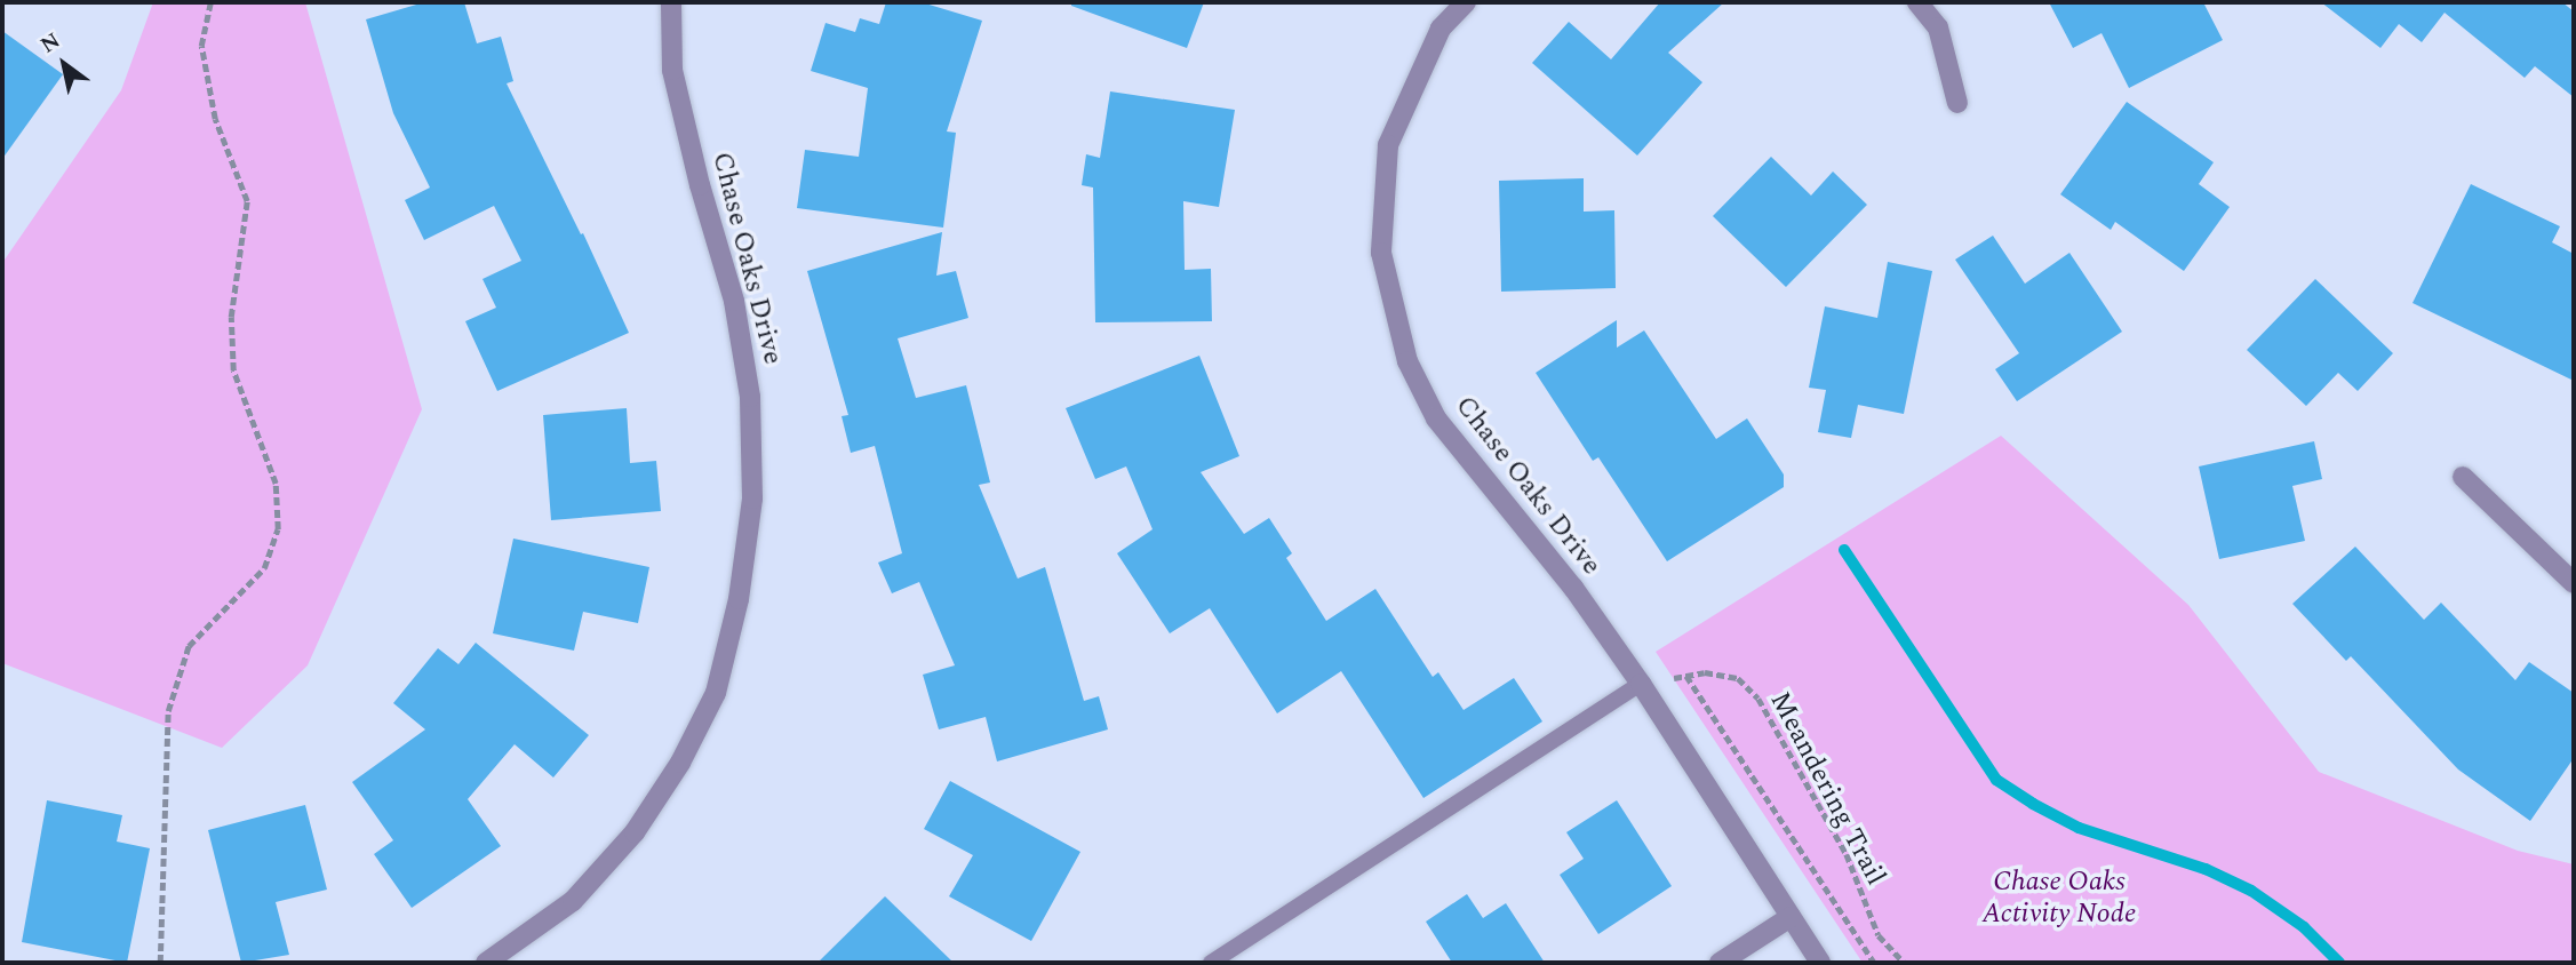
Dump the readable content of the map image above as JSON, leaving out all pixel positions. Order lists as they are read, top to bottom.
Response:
{
  "streets": {
    "street": ["Chase Oaks Drive"],
    "path": ["Meandering Trail"]
  },
  "crossings": [
    ["Chase Oaks Drive", "Meandering Trail"]
  ],
  "parks": ["Chase Oaks Activity Node"],
  "north": "top left"
}
